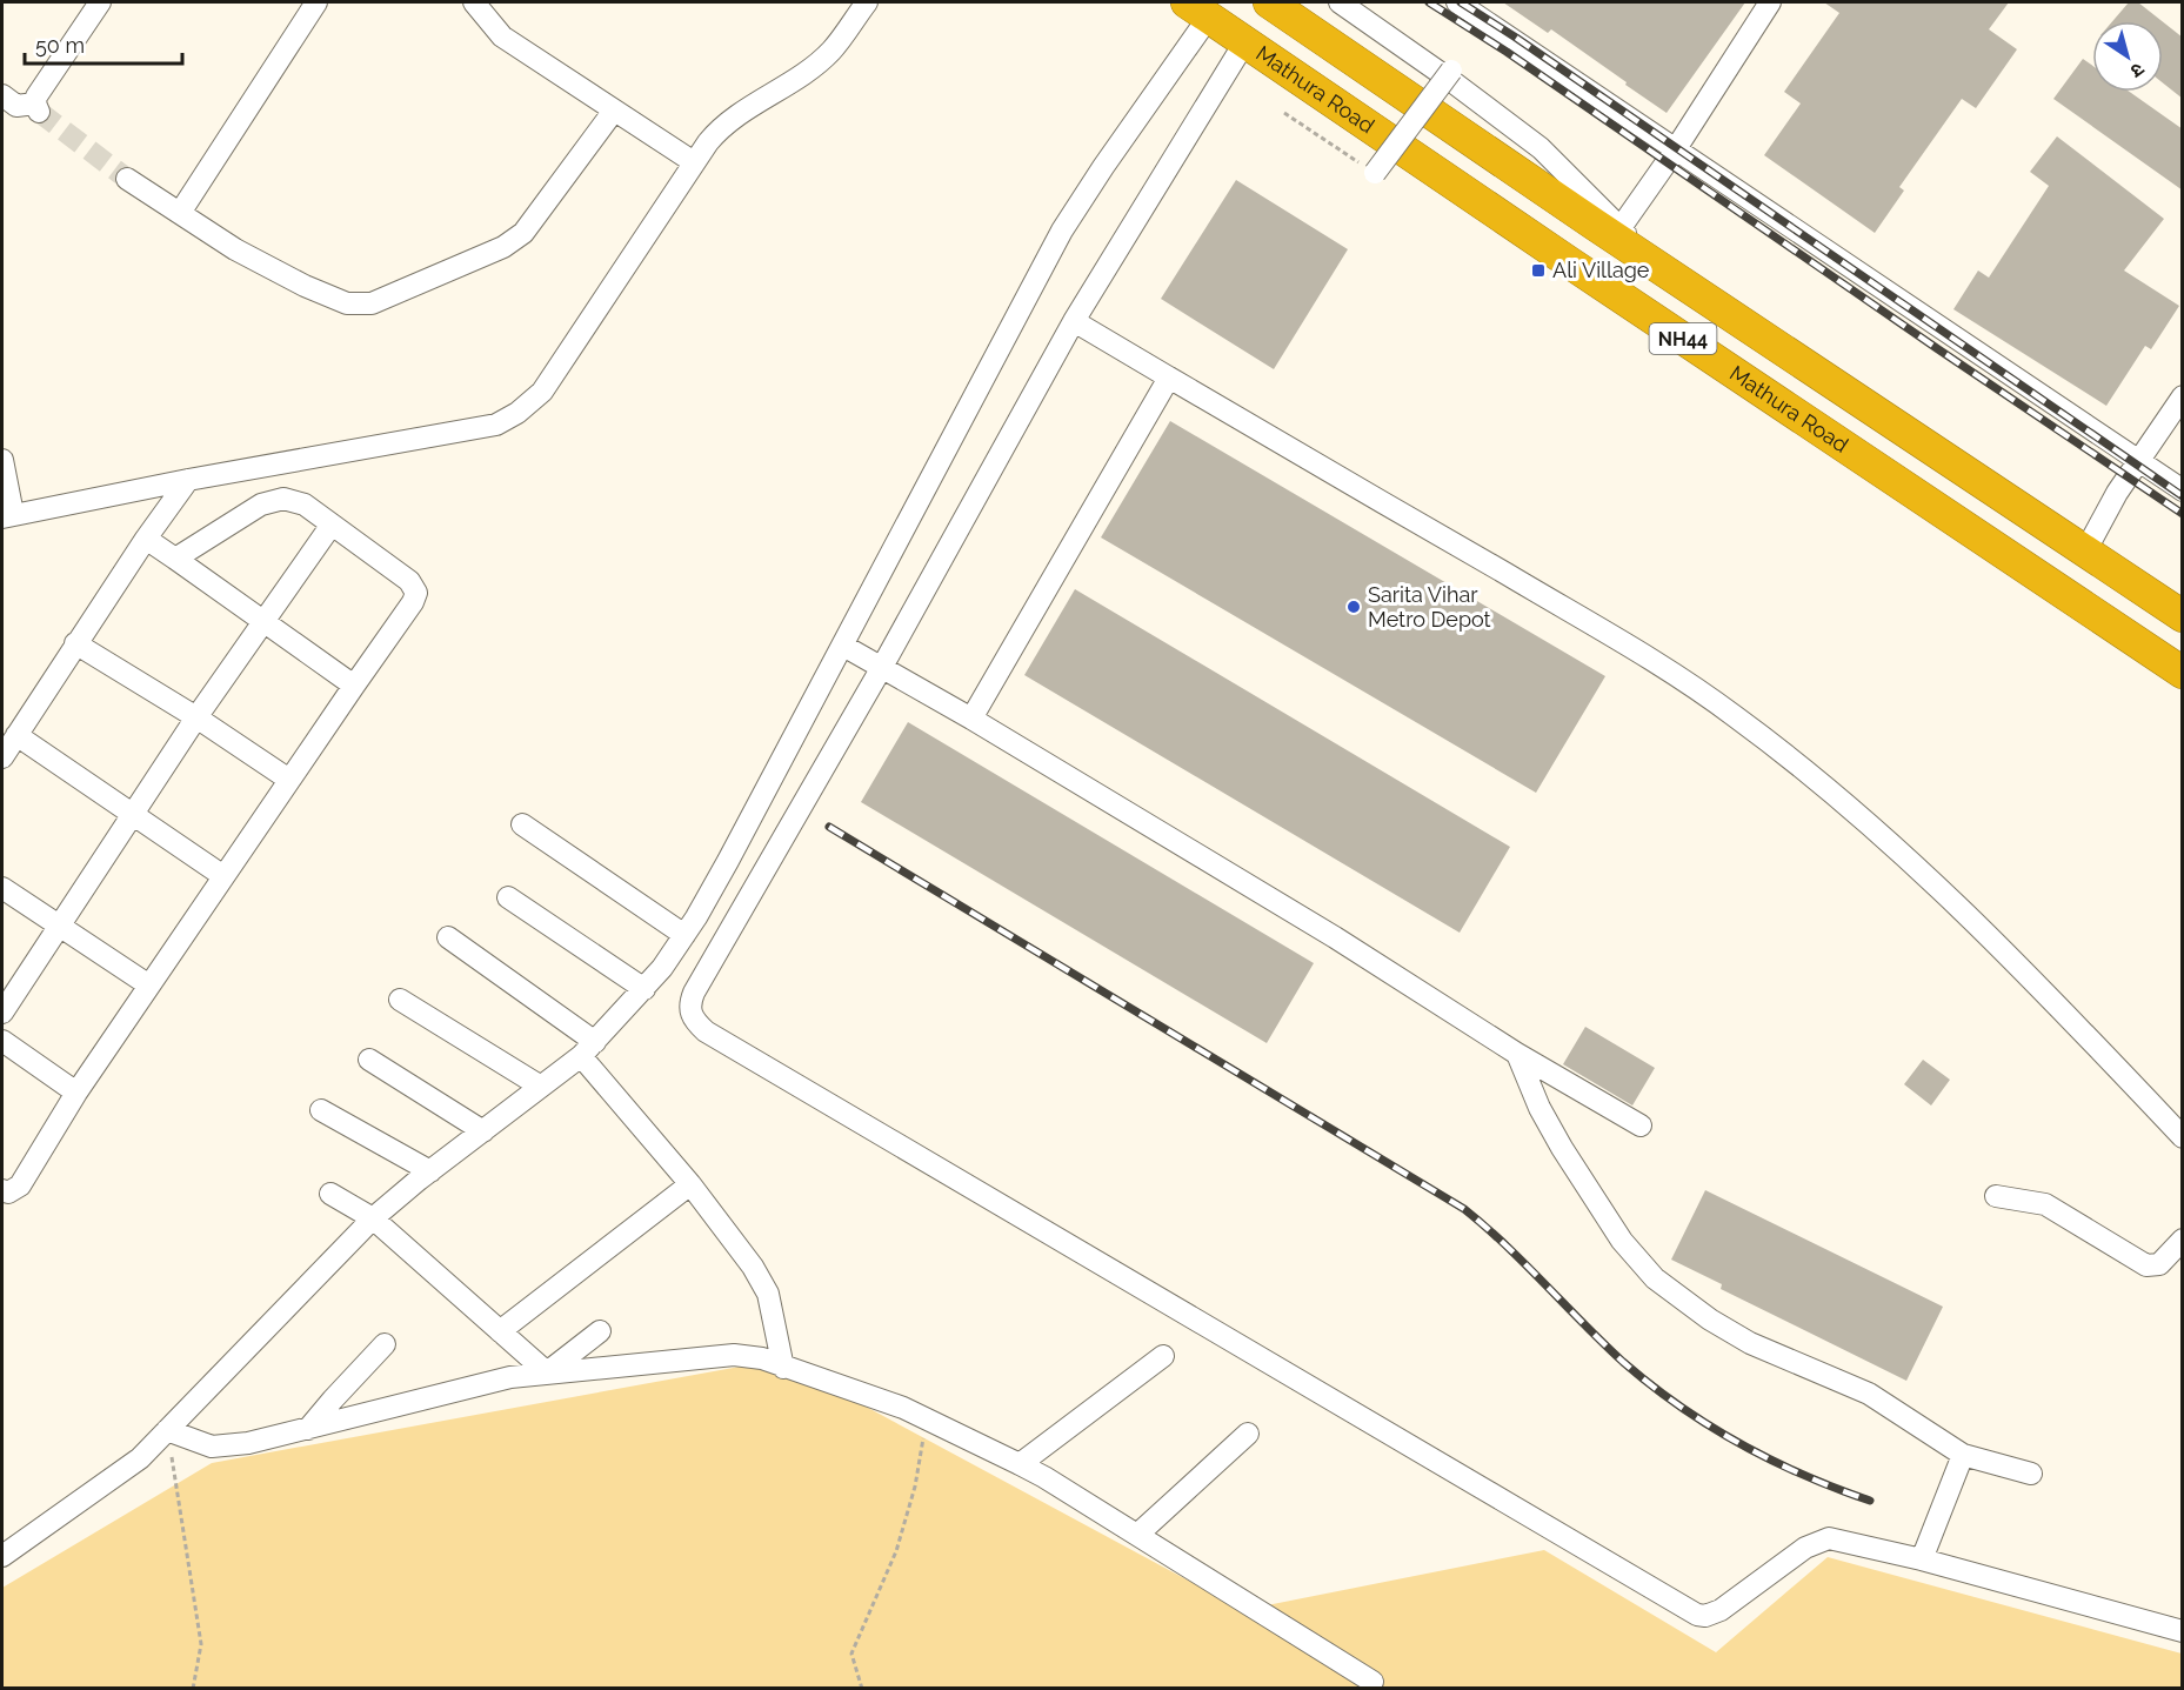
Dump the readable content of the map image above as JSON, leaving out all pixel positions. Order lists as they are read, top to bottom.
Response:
{
  "streets": {
    "highway": ["Mathura Road", "NH44"]
  },
  "places": {
    "transit": ["Ali Village"],
    "other": ["Sarita Vihar Metro Depot"]
  },
  "scale_bar": "50 m",
  "north": "bottom right"
}
